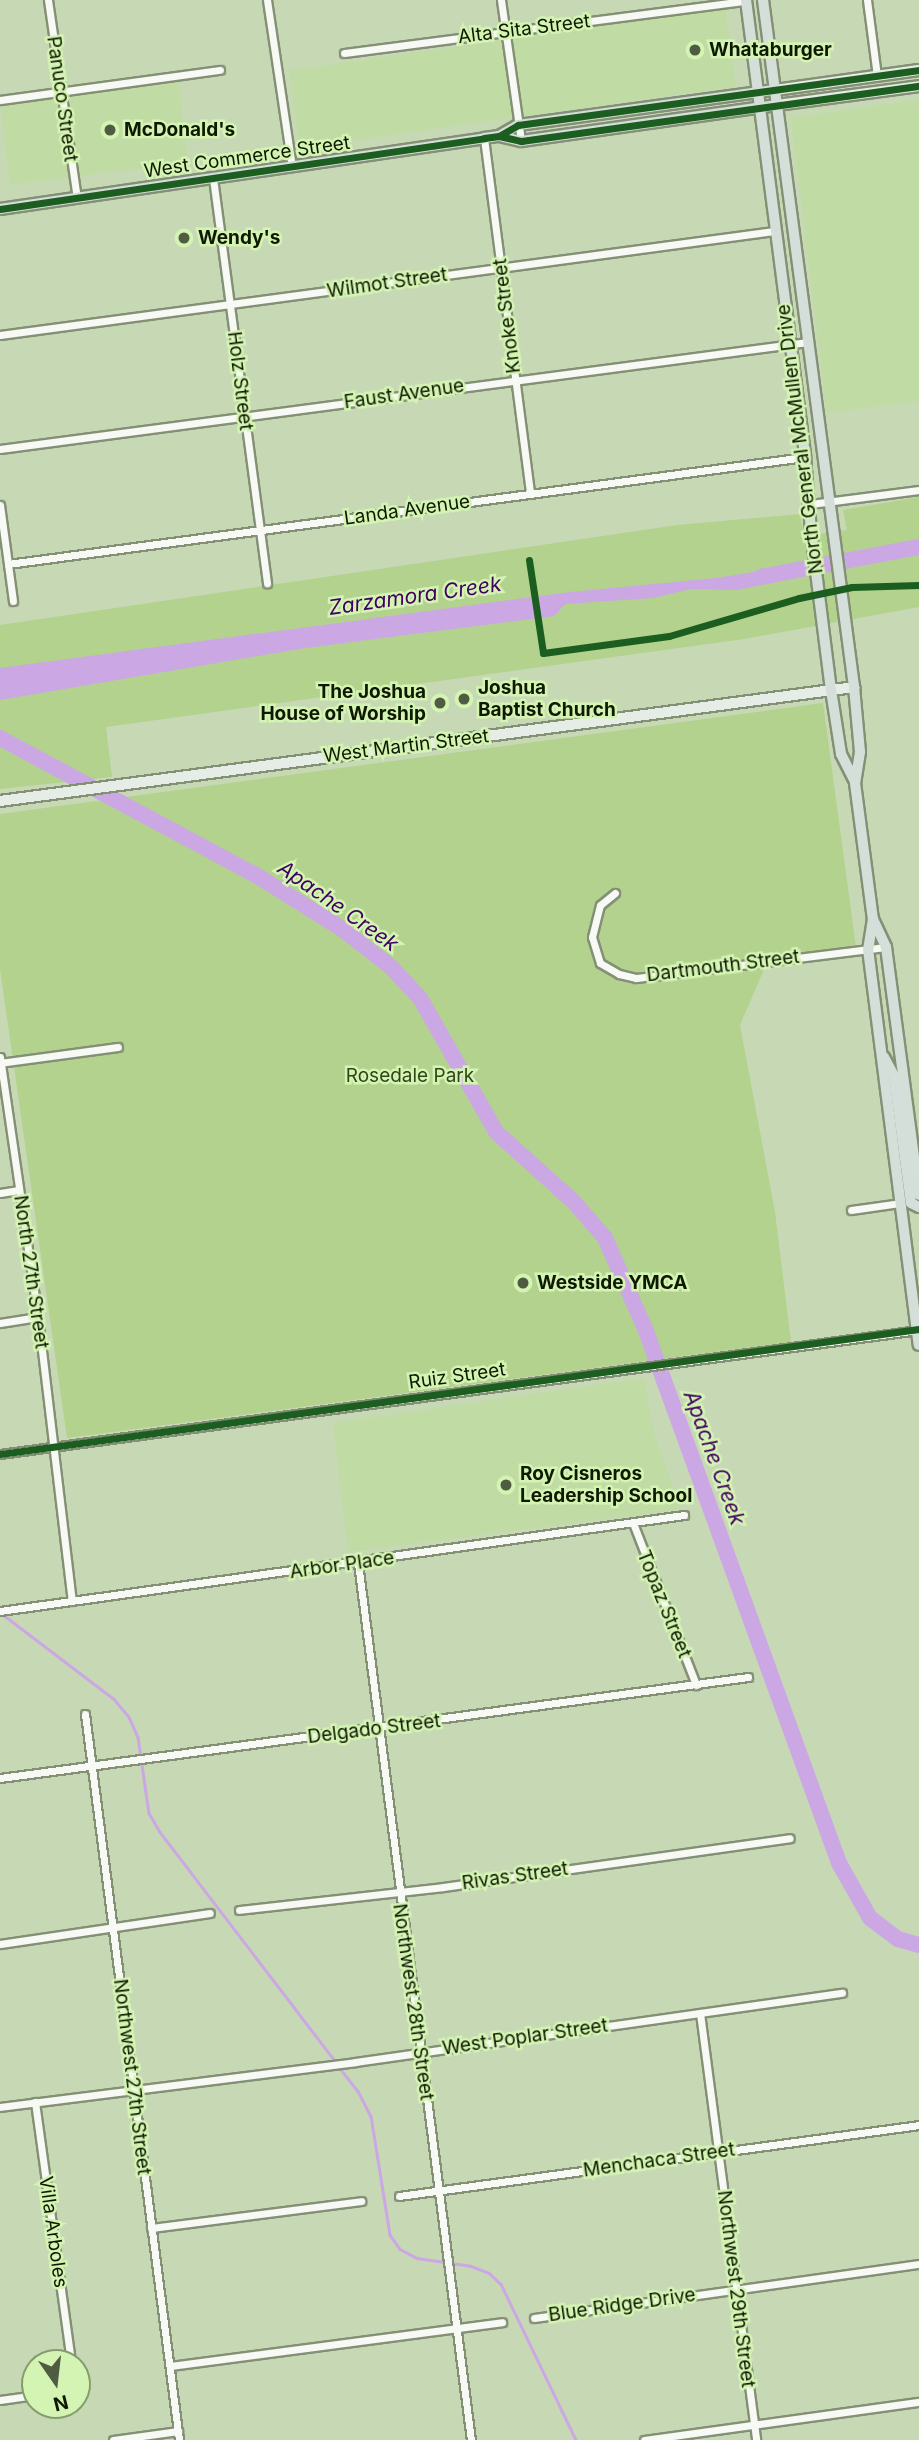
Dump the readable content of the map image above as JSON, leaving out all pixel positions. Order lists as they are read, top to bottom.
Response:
{
  "streets": {
    "main road": ["West Commerce Street", "North General McMullen Drive"],
    "street": [
      "Alta Sita Street",
      "Panuco Street",
      "Wilmot Street",
      "Knoke Street",
      "Holz Street",
      "Faust Avenue",
      "Landa Avenue",
      "West Martin Street",
      "Dartmouth Street",
      "North 27th Street",
      "Ruiz Street",
      "Arbor Place",
      "Topaz Street",
      "Delgado Street",
      "Rivas Street",
      "Northwest 28th Street",
      "West Poplar Street",
      "Northwest 27th Street",
      "Menchaca Street",
      "Villa Arboles",
      "Northwest 29th Street",
      "Blue Ridge Drive"
    ]
  },
  "crossings": [
    ["Alta Sita Street", "North General McMullen Drive"],
    ["Panuco Street", "West Commerce Street"],
    ["West Commerce Street", "Knoke Street"],
    ["West Commerce Street", "Holz Street"],
    ["West Commerce Street", "North General McMullen Drive"],
    ["Wilmot Street", "Knoke Street"],
    ["Wilmot Street", "Holz Street"],
    ["Wilmot Street", "North General McMullen Drive"],
    ["Knoke Street", "Faust Avenue"],
    ["Knoke Street", "Landa Avenue"],
    ["Holz Street", "Faust Avenue"],
    ["Holz Street", "Landa Avenue"],
    ["Faust Avenue", "North General McMullen Drive"],
    ["North General McMullen Drive", "Landa Avenue"],
    ["North General McMullen Drive", "West Martin Street"],
    ["North General McMullen Drive", "Dartmouth Street"],
    ["North General McMullen Drive", "Ruiz Street"],
    ["North 27th Street", "Ruiz Street"],
    ["Arbor Place", "Topaz Street"],
    ["Arbor Place", "Northwest 28th Street"],
    ["Topaz Street", "Delgado Street"],
    ["Delgado Street", "Northwest 28th Street"],
    ["Delgado Street", "Northwest 27th Street"],
    ["Rivas Street", "Northwest 28th Street"],
    ["Northwest 28th Street", "West Poplar Street"],
    ["Northwest 28th Street", "Menchaca Street"],
    ["West Poplar Street", "Northwest 27th Street"],
    ["West Poplar Street", "Villa Arboles"],
    ["West Poplar Street", "Northwest 29th Street"],
    ["Menchaca Street", "Northwest 29th Street"],
    ["Northwest 29th Street", "Blue Ridge Drive"]
  ],
  "water": ["Zarzamora Creek", "Apache Creek"],
  "parks": ["Rosedale Park"],
  "places": [
    "Whataburger",
    "McDonald's",
    "Wendy's",
    "Joshua Baptist Church",
    "The Joshua House of Worship",
    "Westside YMCA",
    "Roy Cisneros Leadership School"
  ],
  "north": "bottom"
}
